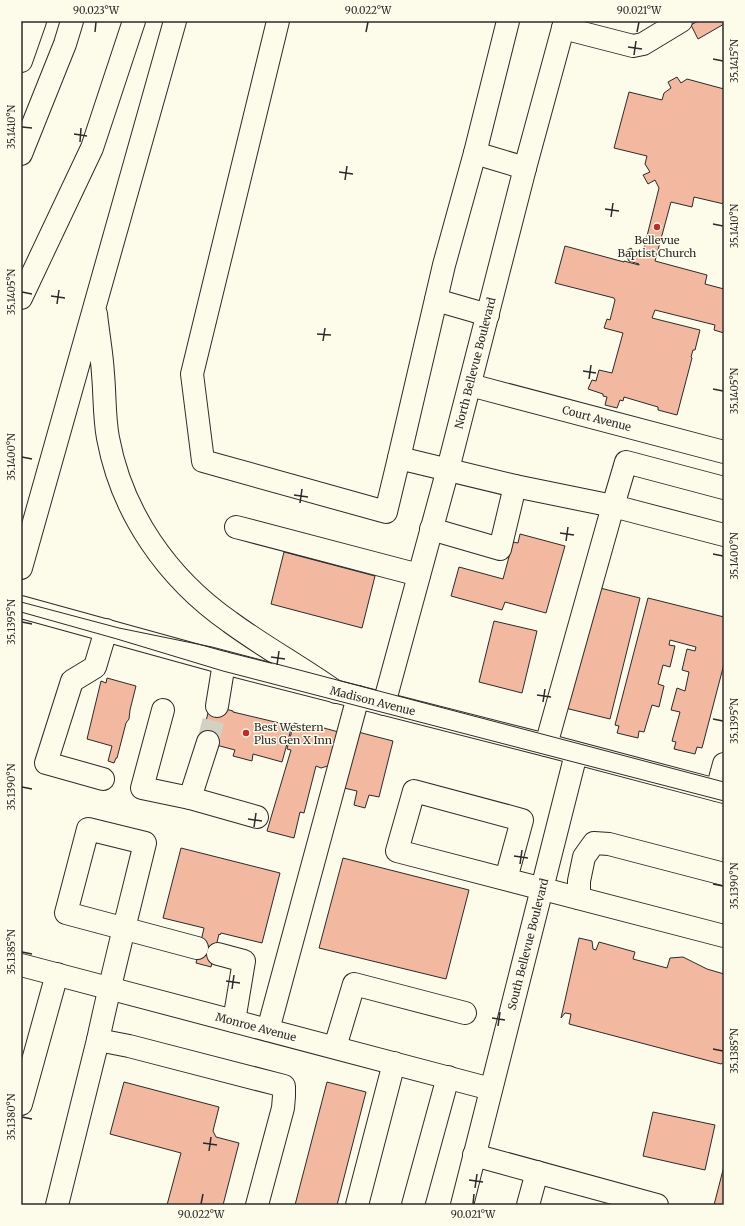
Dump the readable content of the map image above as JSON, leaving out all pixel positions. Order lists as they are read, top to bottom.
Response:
{
  "streets": {
    "main road": [
      "North Bellevue Boulevard",
      "Court Avenue",
      "Madison Avenue",
      "South Bellevue Boulevard",
      "Monroe Avenue"
    ]
  },
  "crossings": [
    ["North Bellevue Boulevard", "Court Avenue"],
    ["North Bellevue Boulevard", "Madison Avenue"],
    ["Madison Avenue", "South Bellevue Boulevard"],
    ["South Bellevue Boulevard", "Monroe Avenue"]
  ],
  "places": ["Bellevue Baptist Church", "Best Western Plus Gen X Inn"],
  "coordinates": [
    "90.023°W",
    "90.022°W",
    "90.021°W",
    "35.1415°N",
    "35.1410°N",
    "35.1405°N",
    "35.1400°N",
    "35.1395°N",
    "35.1390°N",
    "35.1385°N",
    "35.1380°N"
  ]
}
